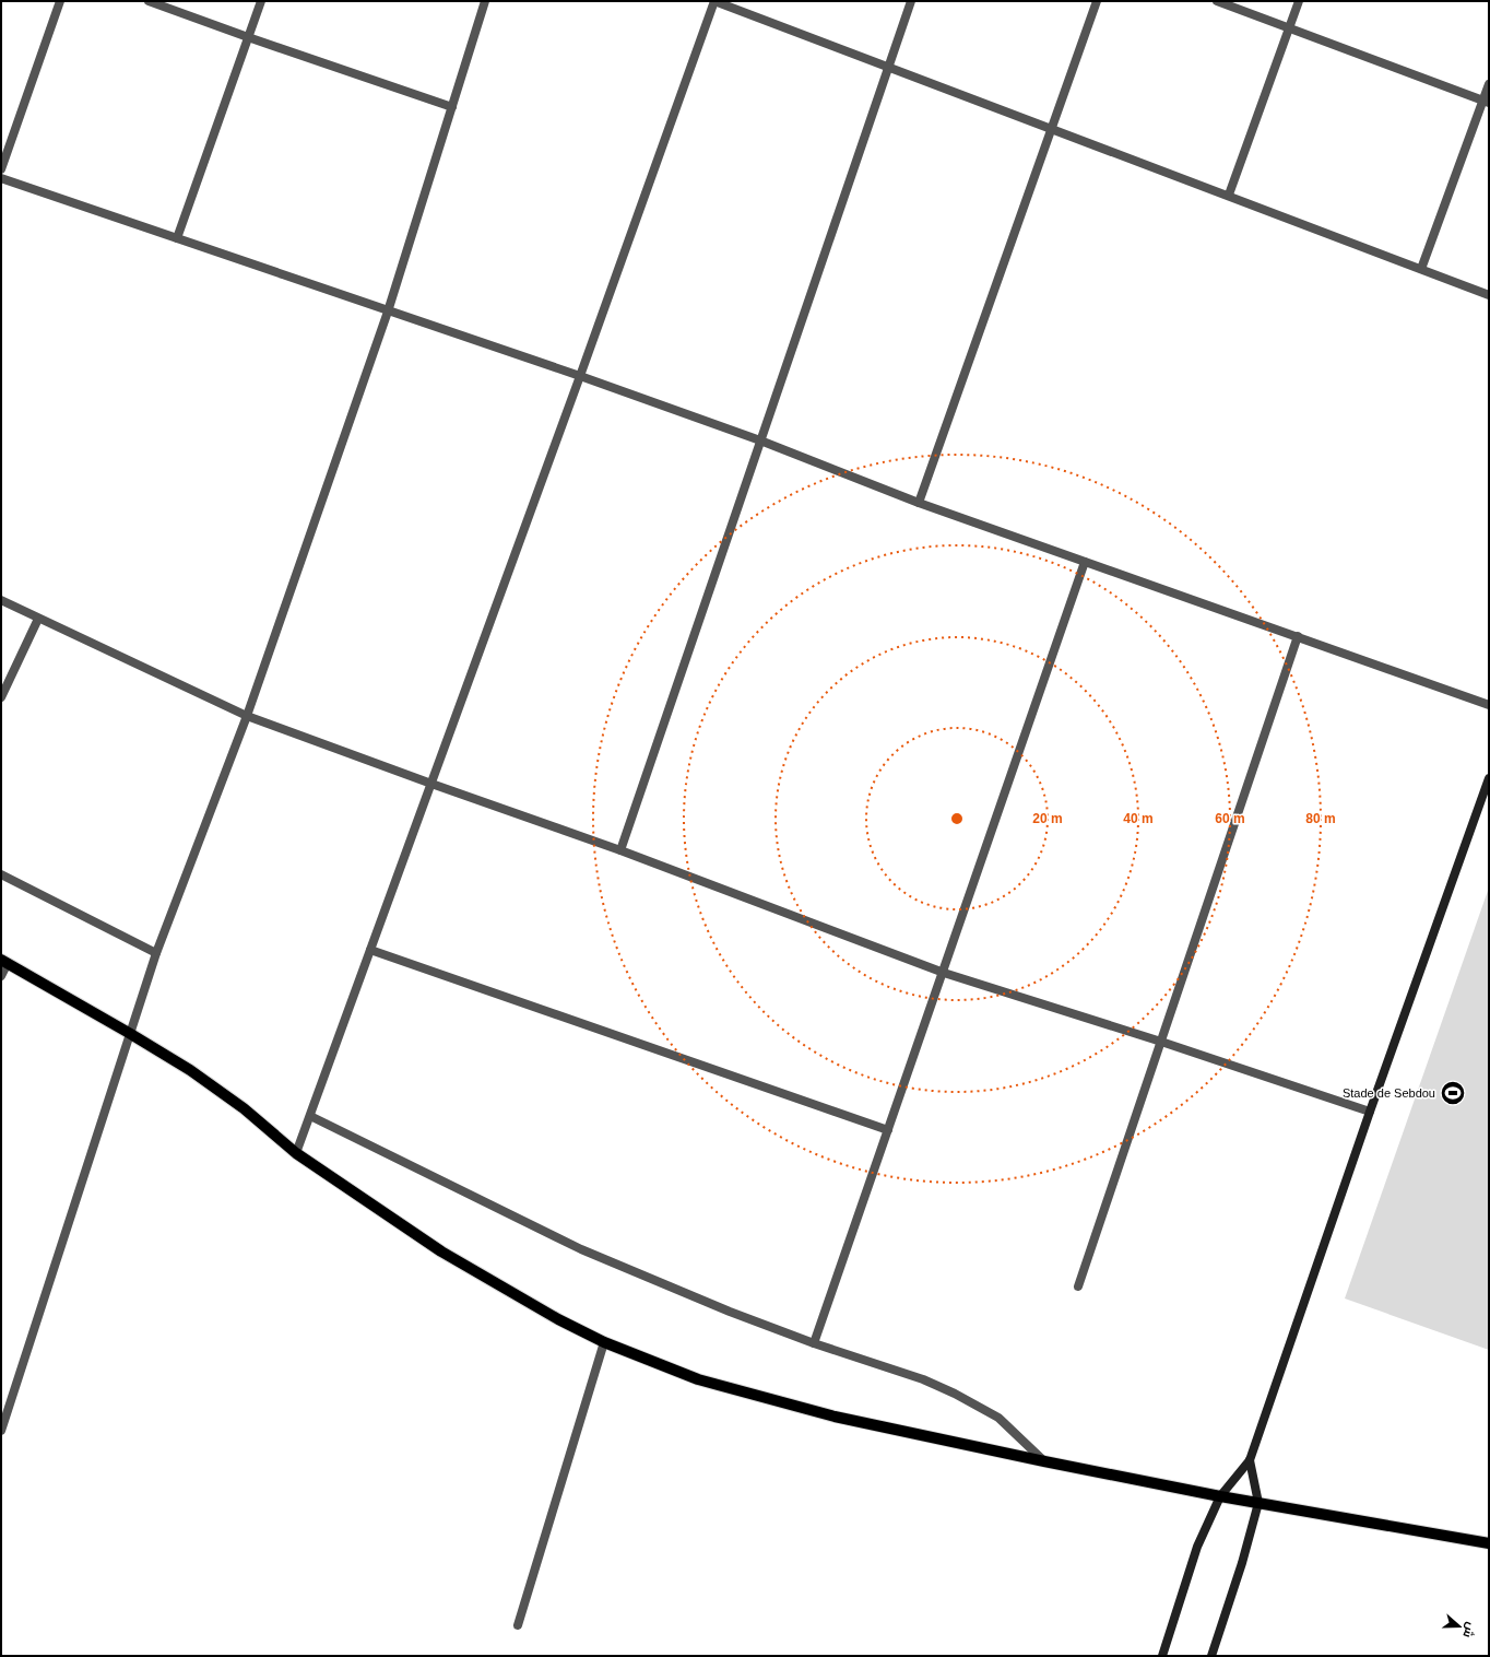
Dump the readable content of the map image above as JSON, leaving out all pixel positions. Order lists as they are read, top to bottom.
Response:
{
  "places": {
    "sports": ["Stade de Sebdou"]
  },
  "north": "right",
  "rings": [
    "20 m",
    "40 m",
    "60 m",
    "80 m"
  ]
}
